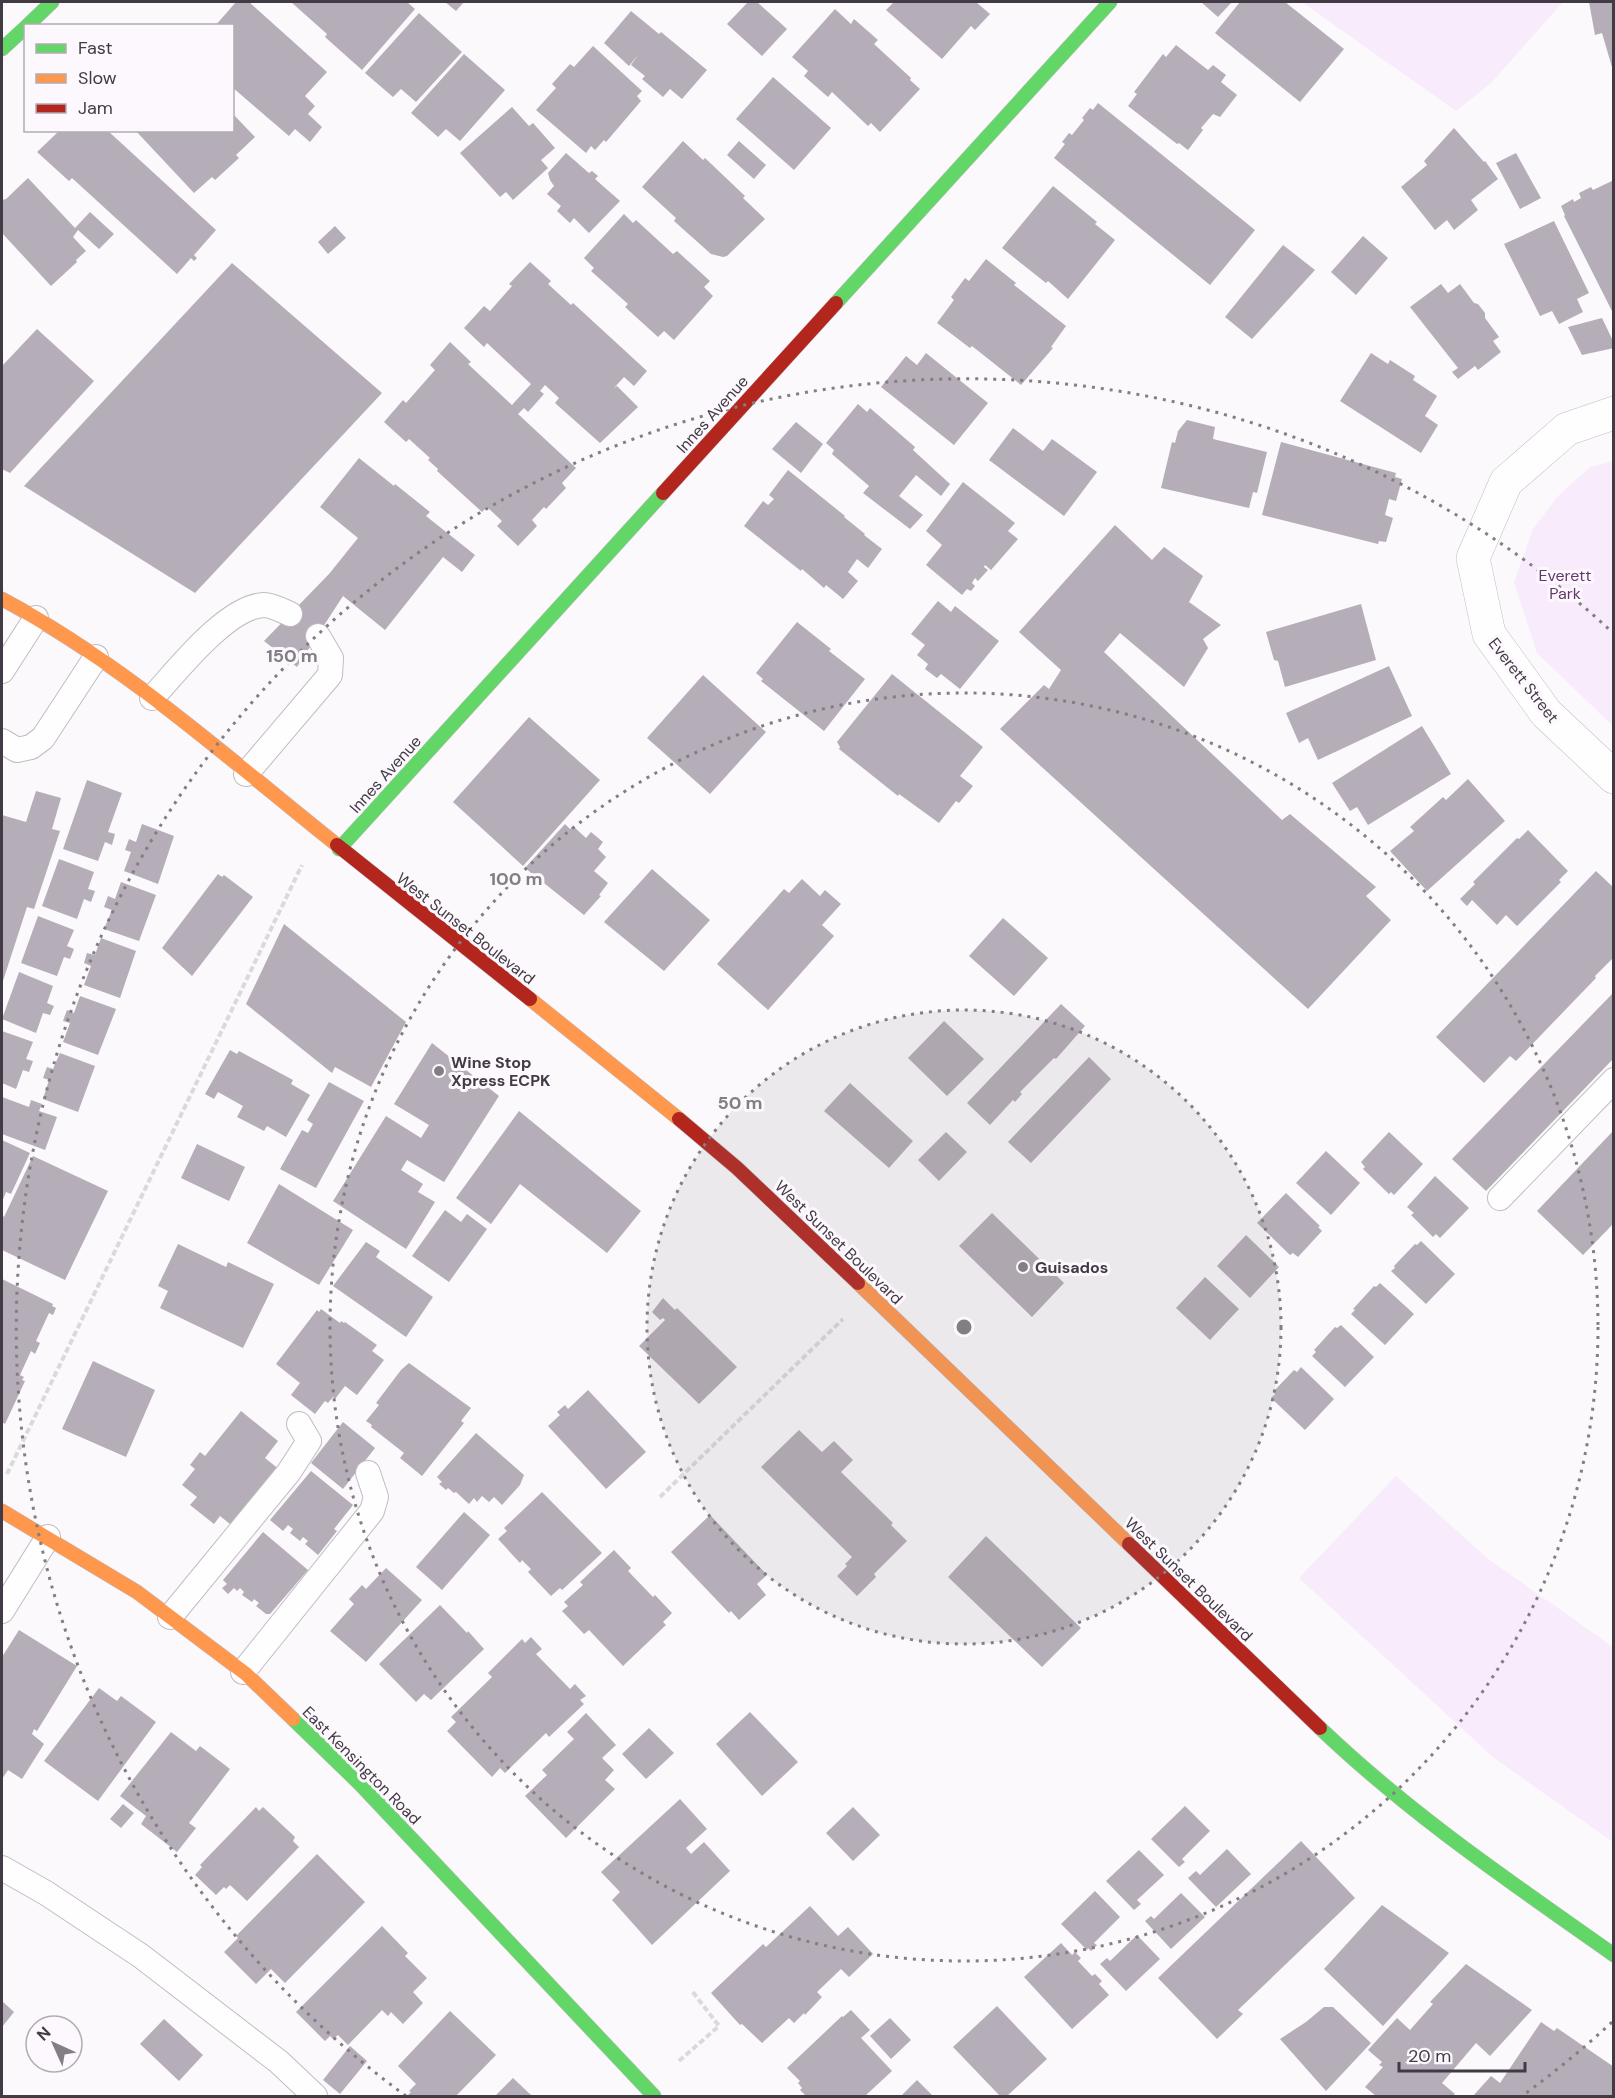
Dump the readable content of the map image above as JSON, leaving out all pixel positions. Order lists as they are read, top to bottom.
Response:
{
  "streets": {
    "main road": ["Innes Avenue", "West Sunset Boulevard", "East Kensington Road"],
    "street": ["Everett Street"]
  },
  "crossings": [
    ["Innes Avenue", "West Sunset Boulevard"]
  ],
  "parks": ["Everett Park"],
  "places": ["Wine Stop Xpress ECPK", "Guisados"],
  "legend": ["Fast", "Slow", "Jam"],
  "scale_bar": "20 m",
  "north": "top left",
  "rings": ["150 m", "100 m", "50 m"]
}
